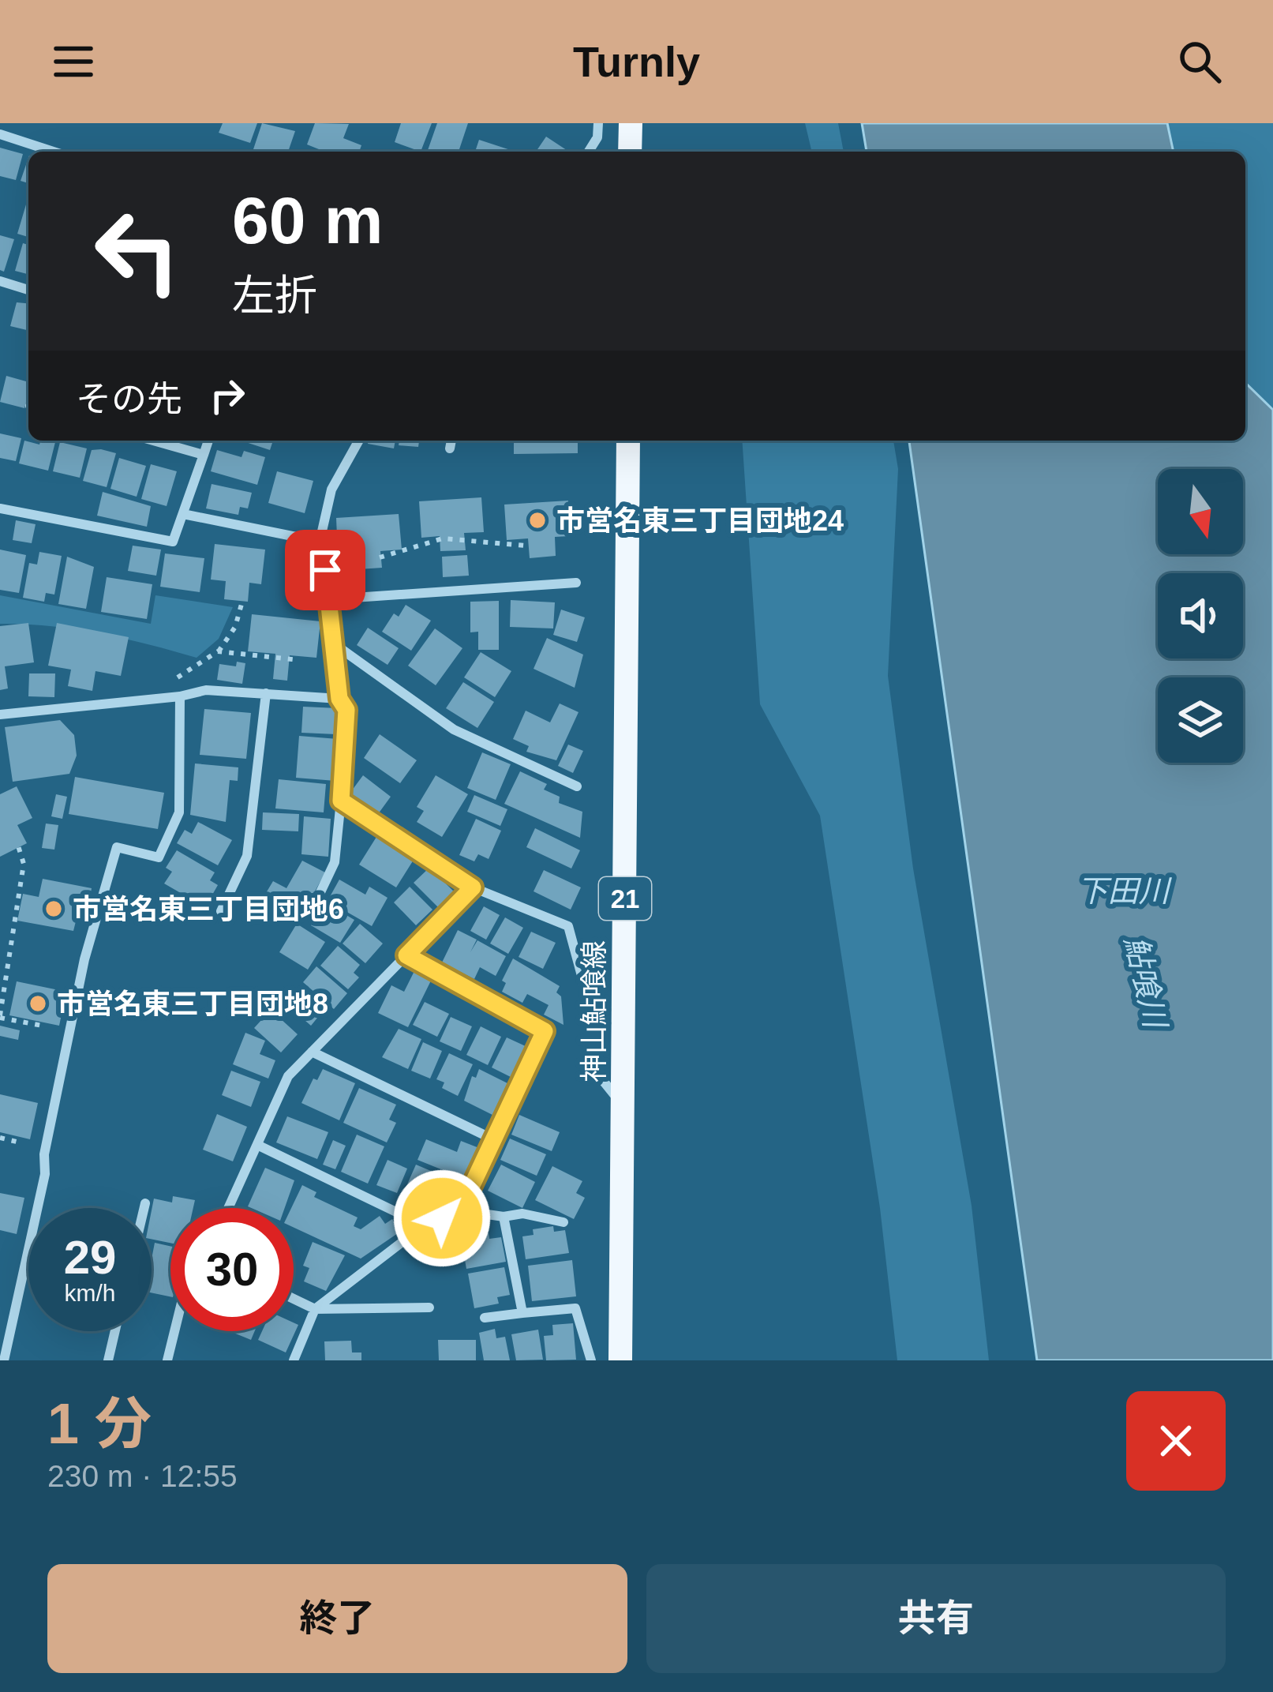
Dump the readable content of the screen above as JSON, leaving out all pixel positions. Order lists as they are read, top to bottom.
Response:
{
  "streets": {
    "main road": ["21", "神山鮎喰線"]
  },
  "water": ["下田川", "鮎喰川"],
  "places": ["市営名東三丁目団地24", "市営名東三丁目団地6", "市営名東三丁目団地8"],
  "north": "bottom",
  "page": {
    "header": "Turnly",
    "turn": ["60 m", "左折"],
    "then": "その先",
    "speed": "29 km/h",
    "limit": "30",
    "heading": ["1 分", "230 m · 12:55"],
    "buttons": ["終了", "共有"]
  }
}
